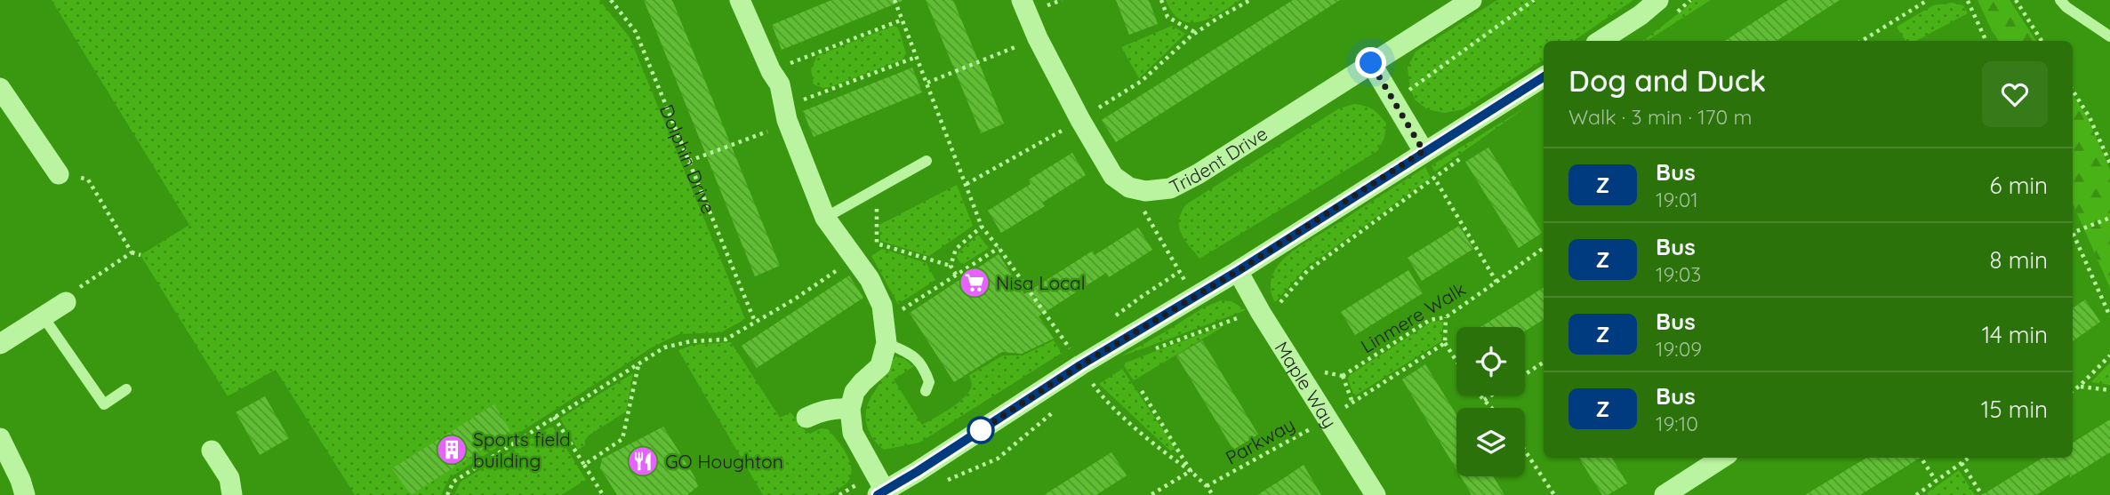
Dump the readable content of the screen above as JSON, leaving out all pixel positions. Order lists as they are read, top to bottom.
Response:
{
  "streets": {
    "street": ["Trident Drive", "Maple Way"],
    "path": ["Dolphin Drive", "Linmere Walk", "Parkway"]
  },
  "crossings": [
    ["Linmere Walk", "Parkway"],
    ["Maple Way", "Parkway"]
  ],
  "places": {
    "supermarket": ["Nisa Local"],
    "building": ["Sports field building"],
    "restaurant": ["GO Houghton"]
  },
  "lines": ["bus line Z"],
  "page": {
    "heading": ["Dog and Duck", "Walk · 3 min · 170 m"],
    "list": [
      {
        "mark": "Z",
        "name": "Bus",
        "note": "19:01",
        "value": "6 min"
      },
      {
        "mark": "Z",
        "name": "Bus",
        "note": "19:03",
        "value": "8 min"
      },
      {
        "mark": "Z",
        "name": "Bus",
        "note": "19:09",
        "value": "14 min"
      },
      {
        "mark": "Z",
        "name": "Bus",
        "note": "19:10",
        "value": "15 min"
      }
    ]
  }
}
